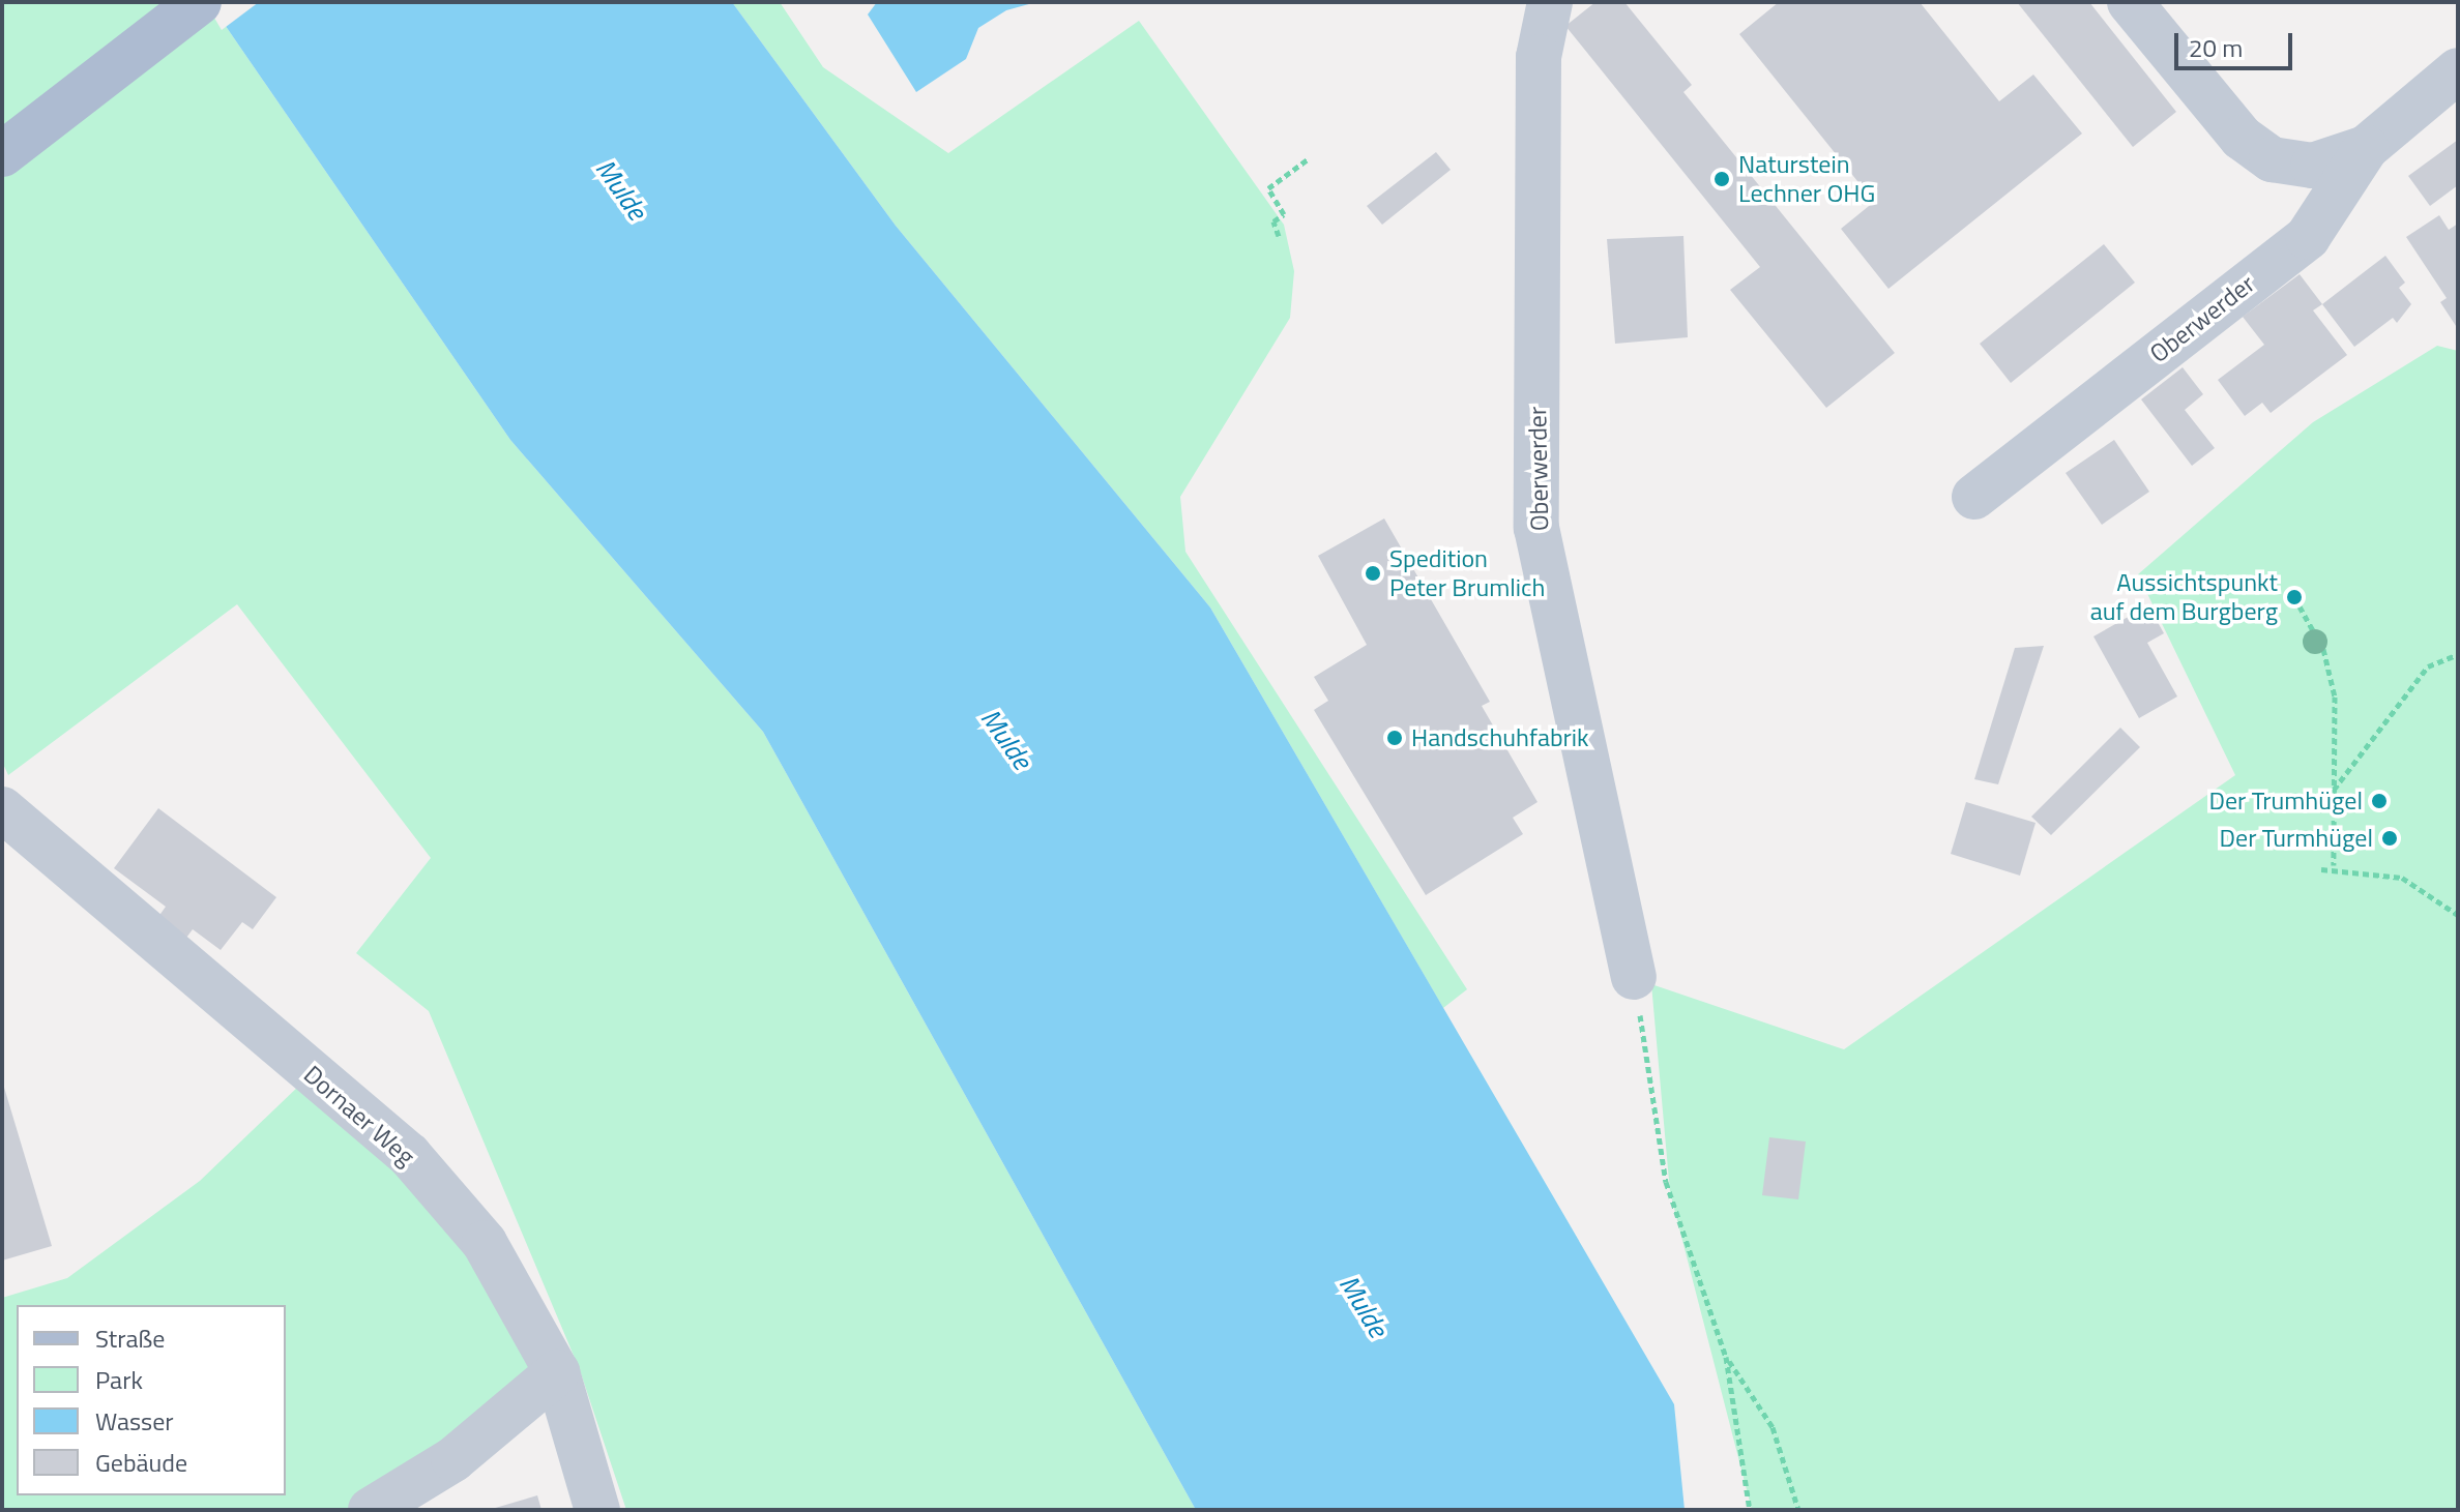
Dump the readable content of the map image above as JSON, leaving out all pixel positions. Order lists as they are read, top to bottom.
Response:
{
  "streets": {
    "street": ["Oberwerder", "Dornaer Weg"]
  },
  "water": ["Mulde"],
  "places": [
    "Naturstein Lechner OHG",
    "Spedition Peter Brumlich",
    "Aussichtspunkt auf dem Burgberg",
    "Handschuhfabrik",
    "Der Trumhügel",
    "Der Turmhügel"
  ],
  "legend": [
    "Straße",
    "Park",
    "Wasser",
    "Gebäude"
  ],
  "scale_bar": "20 m"
}
